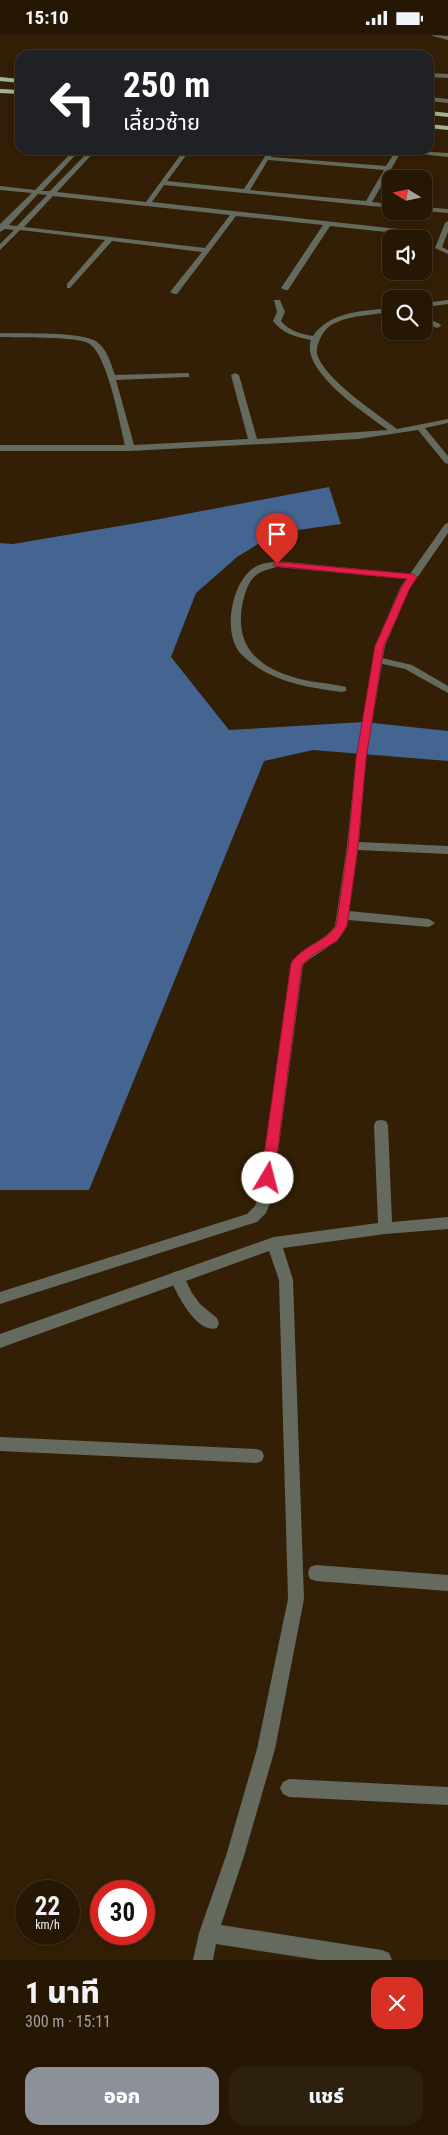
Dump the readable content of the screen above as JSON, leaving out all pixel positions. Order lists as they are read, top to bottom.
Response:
{
  "north": "left",
  "page": {
    "status": "15:10",
    "turn": ["250 m", "เลี้ยวซ้าย"],
    "speed": "22 km/h",
    "limit": "30",
    "heading": ["1 นาที", "300 m · 15:11"],
    "buttons": ["ออก", "แชร์"]
  }
}
